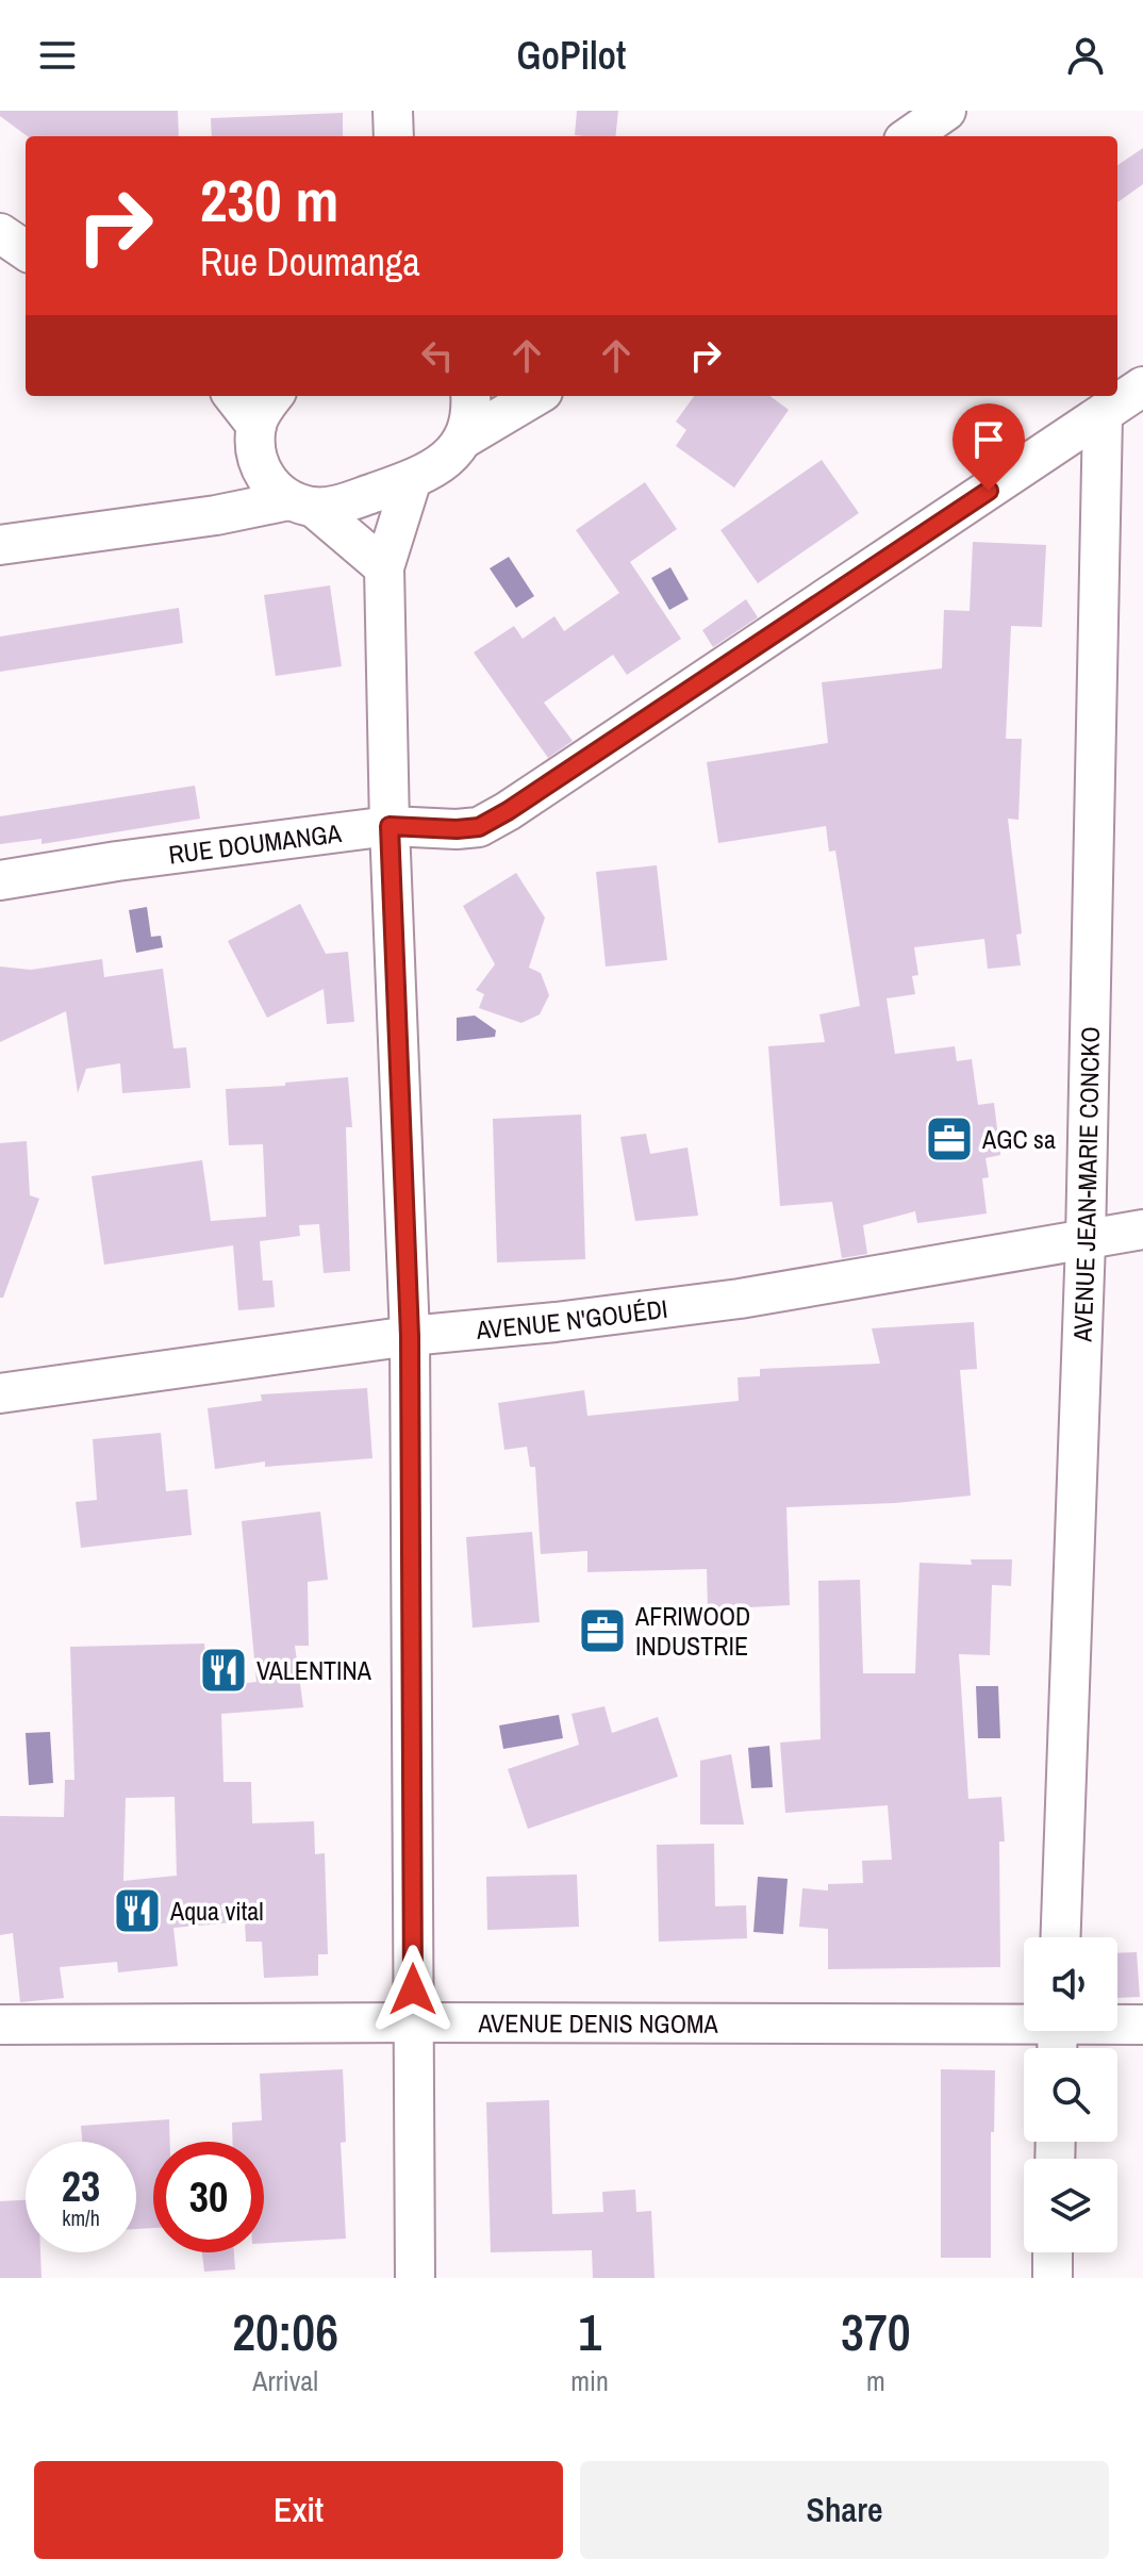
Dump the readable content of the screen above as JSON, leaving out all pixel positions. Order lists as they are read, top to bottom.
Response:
{
  "streets": {
    "street": [
      "RUE DOUMANGA",
      "AVENUE JEAN-MARIE CONCKO",
      "AVENUE N'GOUÉDI",
      "AVENUE DENIS NGOMA"
    ]
  },
  "crossings": [
    ["RUE DOUMANGA", "AVENUE JEAN-MARIE CONCKO"],
    ["AVENUE JEAN-MARIE CONCKO", "AVENUE N'GOUÉDI"]
  ],
  "places": {
    "office": ["AGC sa", "AFRIWOOD INDUSTRIE"],
    "restaurant": ["VALENTINA", "Aqua vital"]
  },
  "page": {
    "header": "GoPilot",
    "turn": ["230 m", "Rue Doumanga"],
    "speed": "23 km/h",
    "limit": "30",
    "eta": [
      "20:06",
      "Arrival",
      "1",
      "min",
      "370",
      "m"
    ],
    "buttons": ["Exit", "Share"]
  }
}
